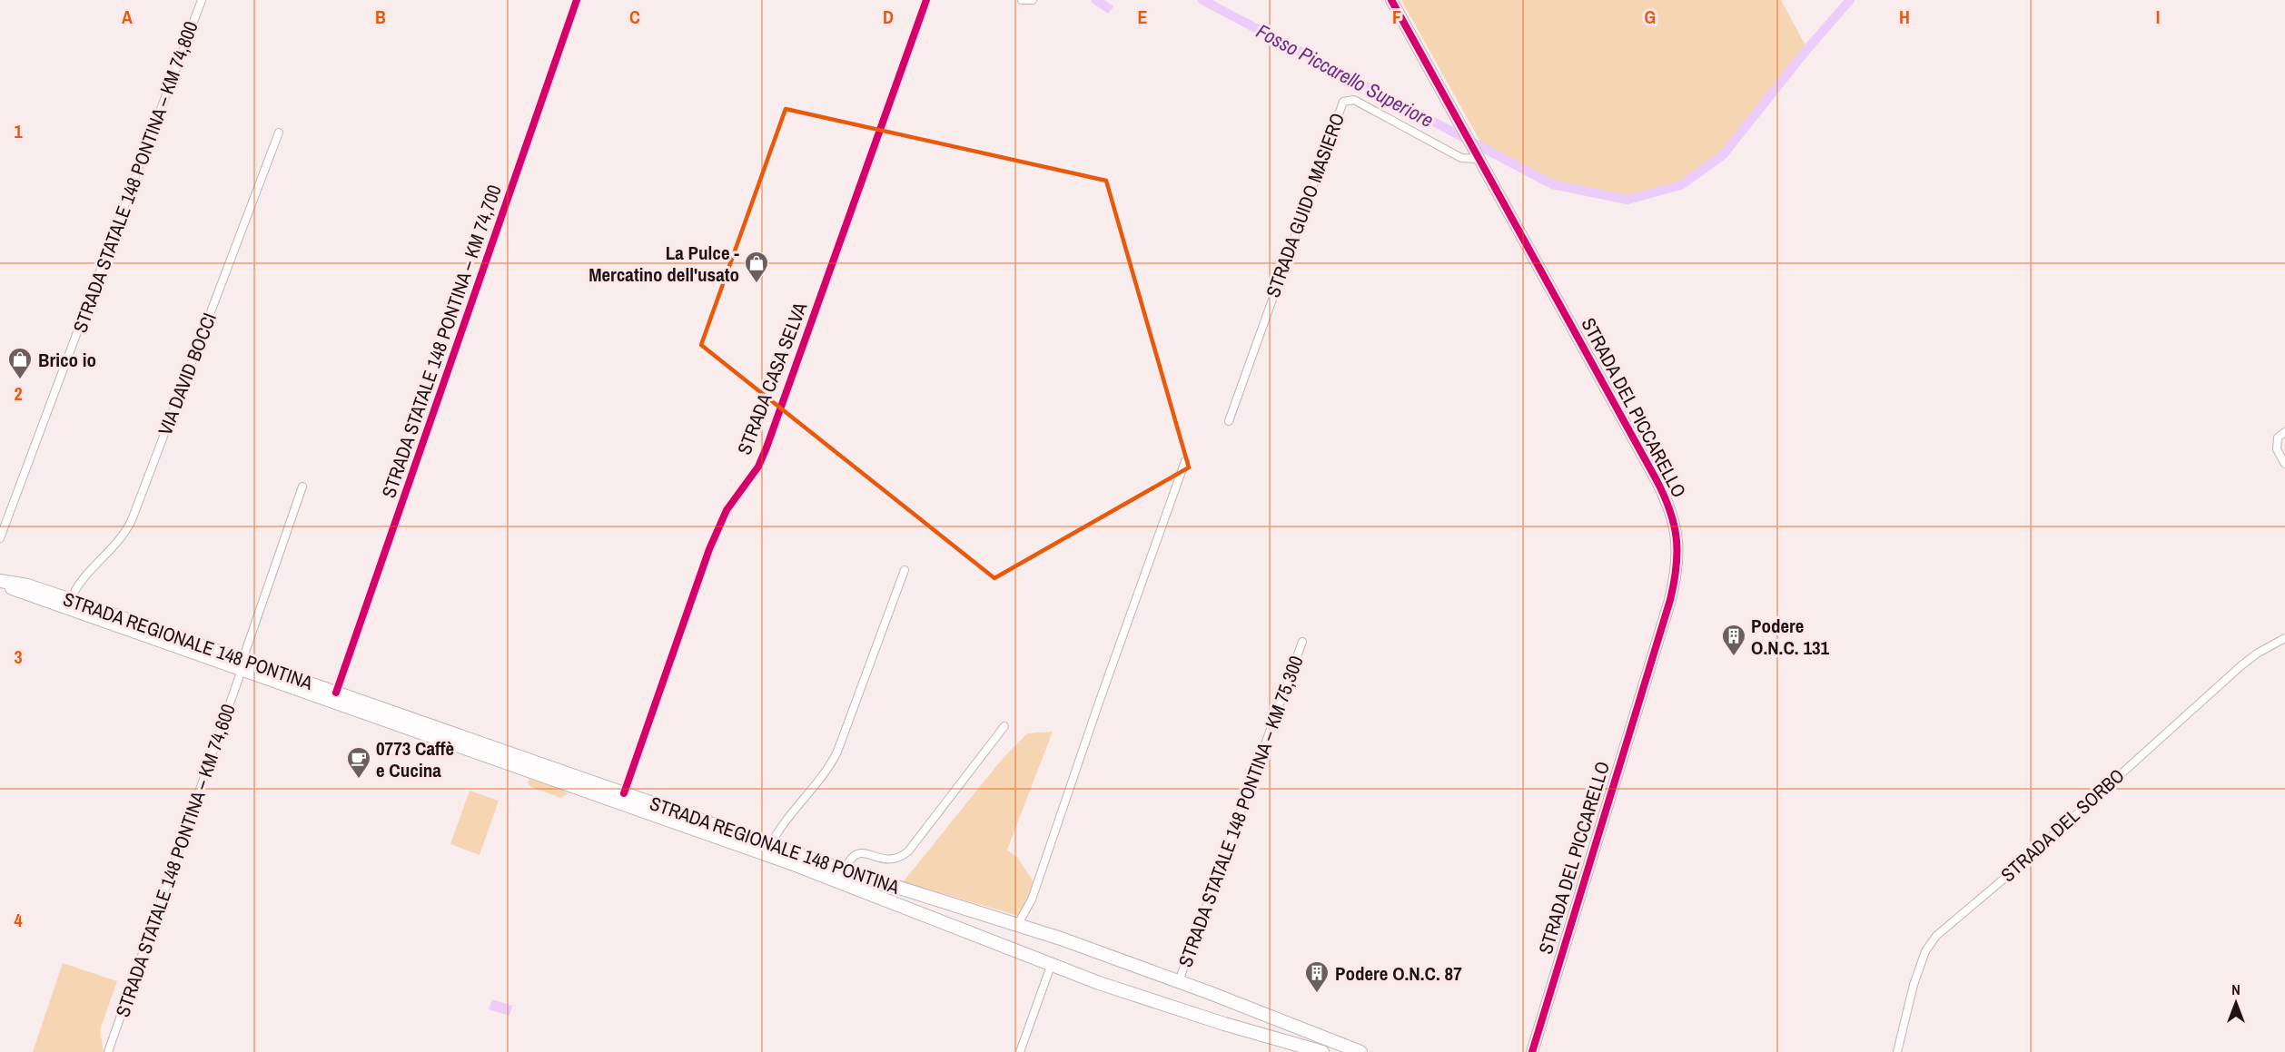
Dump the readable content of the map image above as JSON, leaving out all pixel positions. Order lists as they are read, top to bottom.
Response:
{
  "streets": {
    "main road": ["STRADA REGIONALE 148 PONTINA"],
    "street": [
      "STRADA STATALE 148 PONTINA – KM 74,800",
      "STRADA GUIDO MASIERO",
      "STRADA STATALE 148 PONTINA – KM 74,700",
      "VIA DAVID BOCCI",
      "STRADA CASA SELVA",
      "STRADA DEL PICCARELLO",
      "STRADA STATALE 148 PONTINA – KM 75,300",
      "STRADA DEL SORBO",
      "STRADA STATALE 148 PONTINA – KM 74,600"
    ]
  },
  "crossings": [
    ["STRADA GUIDO MASIERO", "STRADA DEL PICCARELLO"],
    ["STRADA STATALE 148 PONTINA – KM 74,700", "STRADA REGIONALE 148 PONTINA"],
    ["VIA DAVID BOCCI", "STRADA REGIONALE 148 PONTINA"],
    ["STRADA CASA SELVA", "STRADA REGIONALE 148 PONTINA"],
    ["STRADA REGIONALE 148 PONTINA", "STRADA STATALE 148 PONTINA – KM 75,300"],
    ["STRADA REGIONALE 148 PONTINA", "STRADA STATALE 148 PONTINA – KM 74,600"]
  ],
  "water": ["Fosso Piccarello Superiore"],
  "places": {
    "shop": ["La Pulce - Mercatino dell'usato", "Brico io"],
    "building": ["Podere O.N.C. 131", "Podere O.N.C. 87"],
    "cafe": ["0773 Caffè e Cucina"]
  },
  "north": "top",
  "grid": {
    "columns": [
      "A",
      "B",
      "C",
      "D",
      "E",
      "F",
      "G",
      "H",
      "I"
    ],
    "rows": [
      "1",
      "2",
      "3",
      "4"
    ]
  }
}
